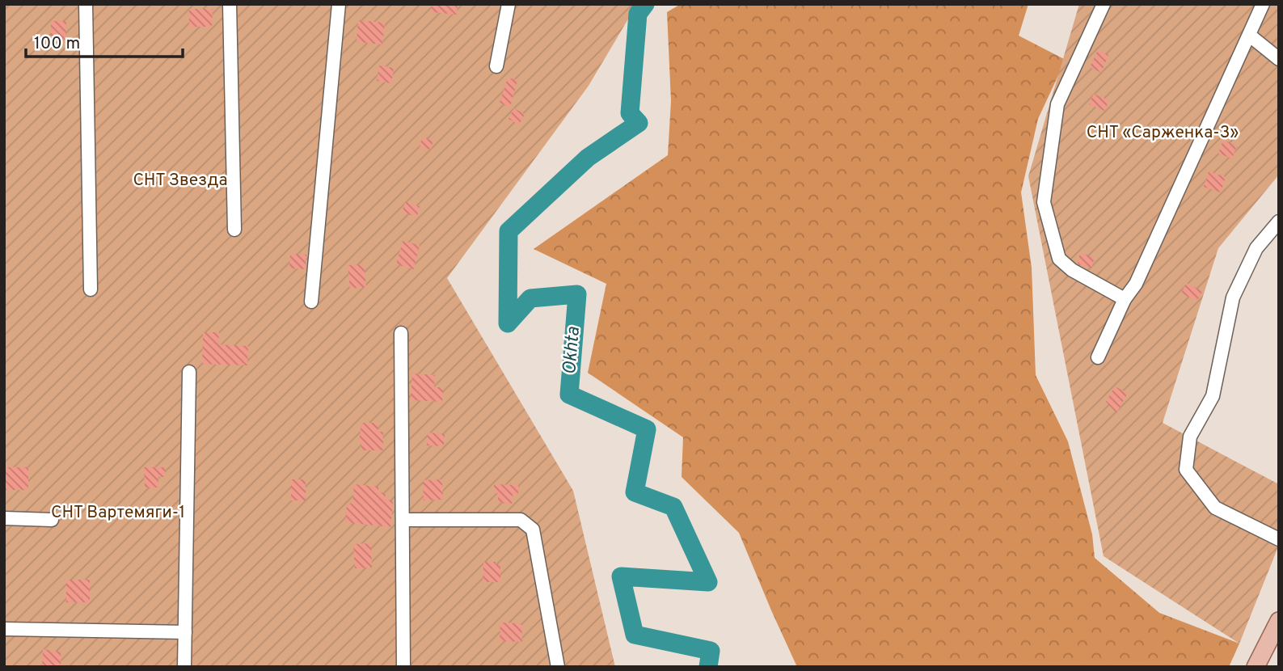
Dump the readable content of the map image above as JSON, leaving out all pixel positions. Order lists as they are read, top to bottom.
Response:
{
  "water": ["Okhta"],
  "parks": ["СНТ «Сарженка-3»", "СНТ Звезда", "СНТ Вартемяги-1"],
  "scale_bar": "100 m"
}
